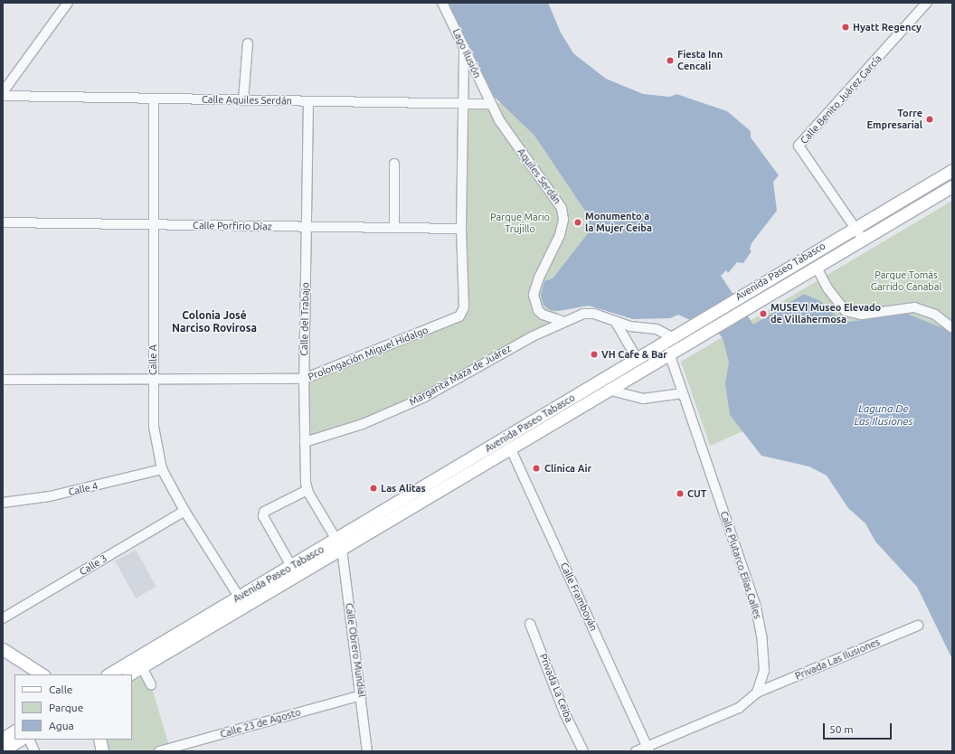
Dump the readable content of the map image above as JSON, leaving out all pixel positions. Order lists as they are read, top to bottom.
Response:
{
  "streets": {
    "main road": ["Avenida Paseo Tabasco"],
    "street": [
      "Lago Ilusión",
      "Calle Benito Juárez García",
      "Calle Aquiles Serdán",
      "Aquiles Serdán",
      "Calle Porfirio Díaz",
      "Calle del Trabajo",
      "Prolongación Miguel Hidalgo",
      "Calle A",
      "Margarita Maza de Juárez",
      "Calle 4",
      "Calle 3",
      "Calle Plutarco Elías Calles",
      "Calle Framboyán",
      "Calle Obrero Mundial",
      "Privada Las Ilusiones",
      "Privada La Ceiba",
      "Calle 23 de Agosto"
    ]
  },
  "crossings": [
    ["Lago Ilusión", "Calle Aquiles Serdán"],
    ["Lago Ilusión", "Aquiles Serdán"],
    ["Lago Ilusión", "Prolongación Miguel Hidalgo"],
    ["Calle Benito Juárez García", "Avenida Paseo Tabasco"],
    ["Calle Aquiles Serdán", "Aquiles Serdán"],
    ["Calle Aquiles Serdán", "Calle del Trabajo"],
    ["Calle Aquiles Serdán", "Prolongación Miguel Hidalgo"],
    ["Calle Aquiles Serdán", "Calle A"],
    ["Aquiles Serdán", "Margarita Maza de Juárez"],
    ["Calle Porfirio Díaz", "Calle del Trabajo"],
    ["Calle Porfirio Díaz", "Prolongación Miguel Hidalgo"],
    ["Calle Porfirio Díaz", "Calle A"],
    ["Avenida Paseo Tabasco", "Calle del Trabajo"],
    ["Avenida Paseo Tabasco", "Calle A"],
    ["Avenida Paseo Tabasco", "Margarita Maza de Juárez"],
    ["Avenida Paseo Tabasco", "Calle Plutarco Elías Calles"],
    ["Avenida Paseo Tabasco", "Calle Framboyán"],
    ["Avenida Paseo Tabasco", "Calle Obrero Mundial"],
    ["Calle del Trabajo", "Prolongación Miguel Hidalgo"],
    ["Calle del Trabajo", "Margarita Maza de Juárez"],
    ["Calle del Trabajo", "Calle Obrero Mundial"],
    ["Prolongación Miguel Hidalgo", "Calle A"],
    ["Calle A", "Calle 4"],
    ["Calle A", "Calle 3"],
    ["Calle Plutarco Elías Calles", "Calle Framboyán"],
    ["Calle Plutarco Elías Calles", "Privada Las Ilusiones"],
    ["Calle Obrero Mundial", "Calle 23 de Agosto"]
  ],
  "districts": ["Colonia José Narciso Rovirosa"],
  "water": ["Laguna De Las Ilusiones"],
  "parks": ["Parque Mario Trujillo", "Parque Tomás Garrido Canabal"],
  "places": [
    "Hyatt Regency",
    "Fiesta Inn Cencali",
    "Torre Empresarial",
    "Monumento a la Mujer Ceiba",
    "MUSEVI Museo Elevado de Villahermosa",
    "VH Cafe & Bar",
    "Clínica Air",
    "Las Alitas",
    "CUT"
  ],
  "legend": ["Calle", "Parque", "Agua"],
  "scale_bar": "50 m"
}
